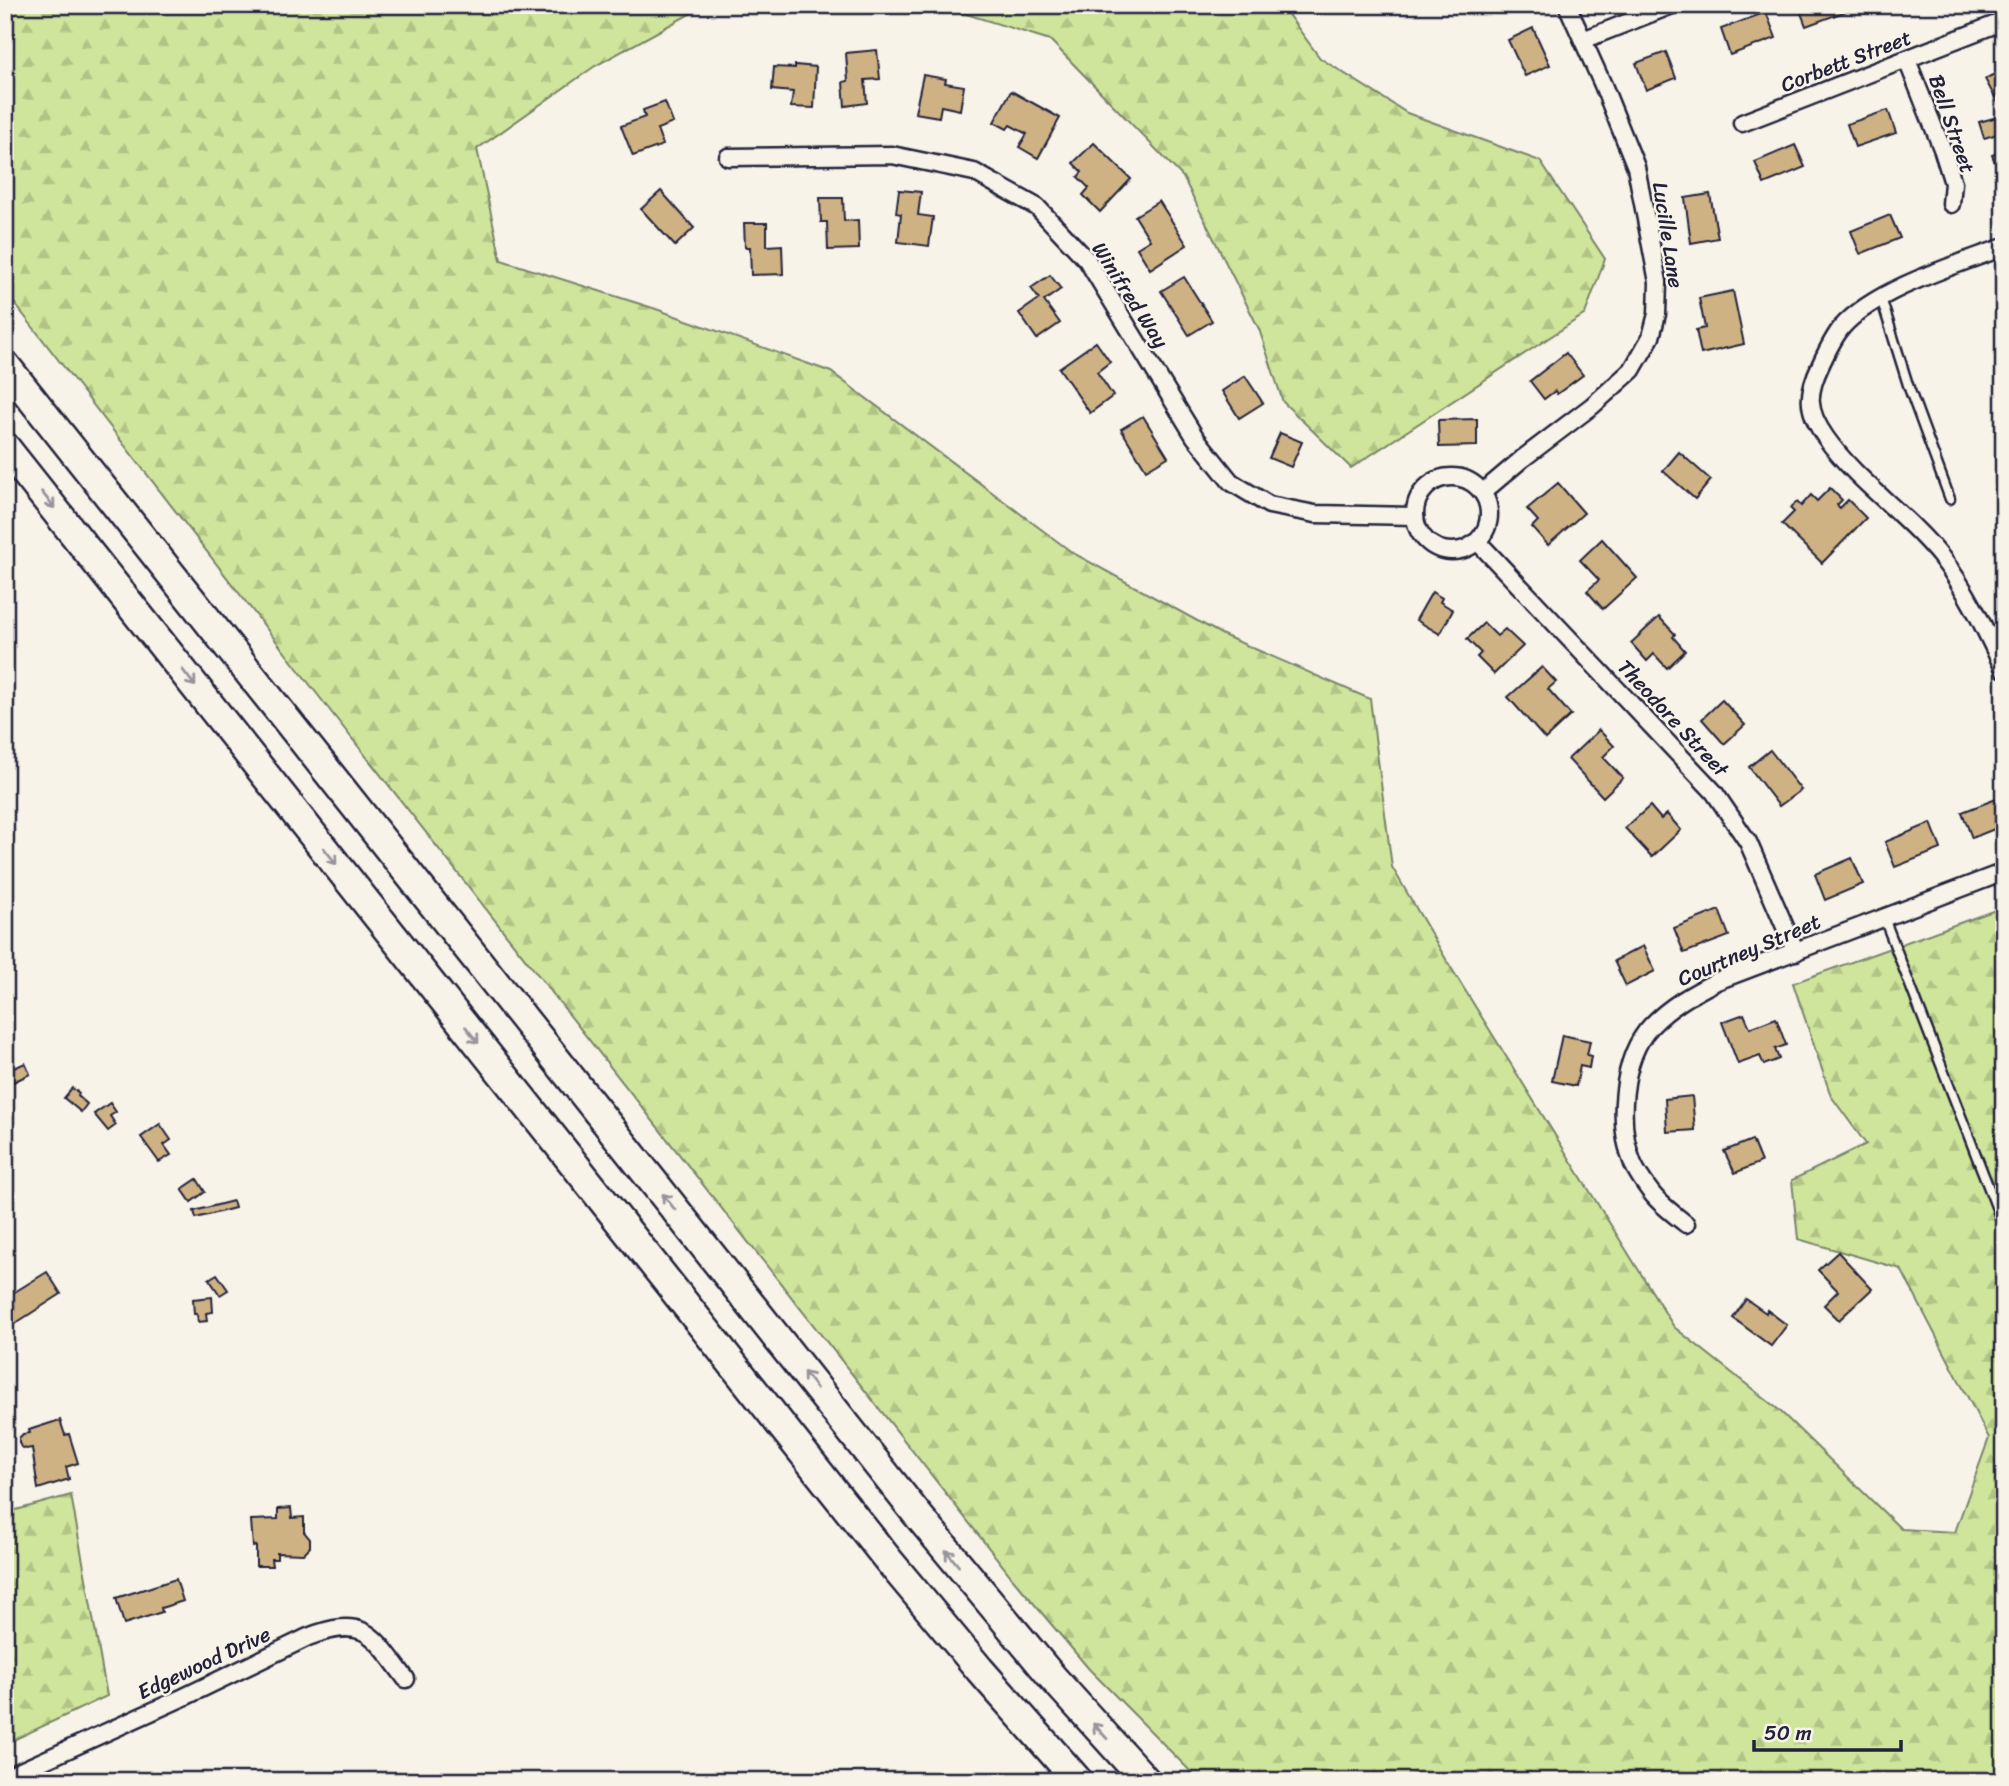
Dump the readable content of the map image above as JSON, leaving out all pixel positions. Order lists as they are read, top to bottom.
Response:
{
  "streets": {
    "street": [
      "Corbett Street",
      "Bell Street",
      "Lucille Lane",
      "Winifred Way",
      "Theodore Street",
      "Courtney Street",
      "Edgewood Drive"
    ]
  },
  "crossings": [
    ["Corbett Street", "Bell Street"],
    ["Lucille Lane", "Winifred Way"],
    ["Lucille Lane", "Theodore Street"],
    ["Winifred Way", "Theodore Street"],
    ["Theodore Street", "Courtney Street"]
  ],
  "scale_bar": "50 m"
}
